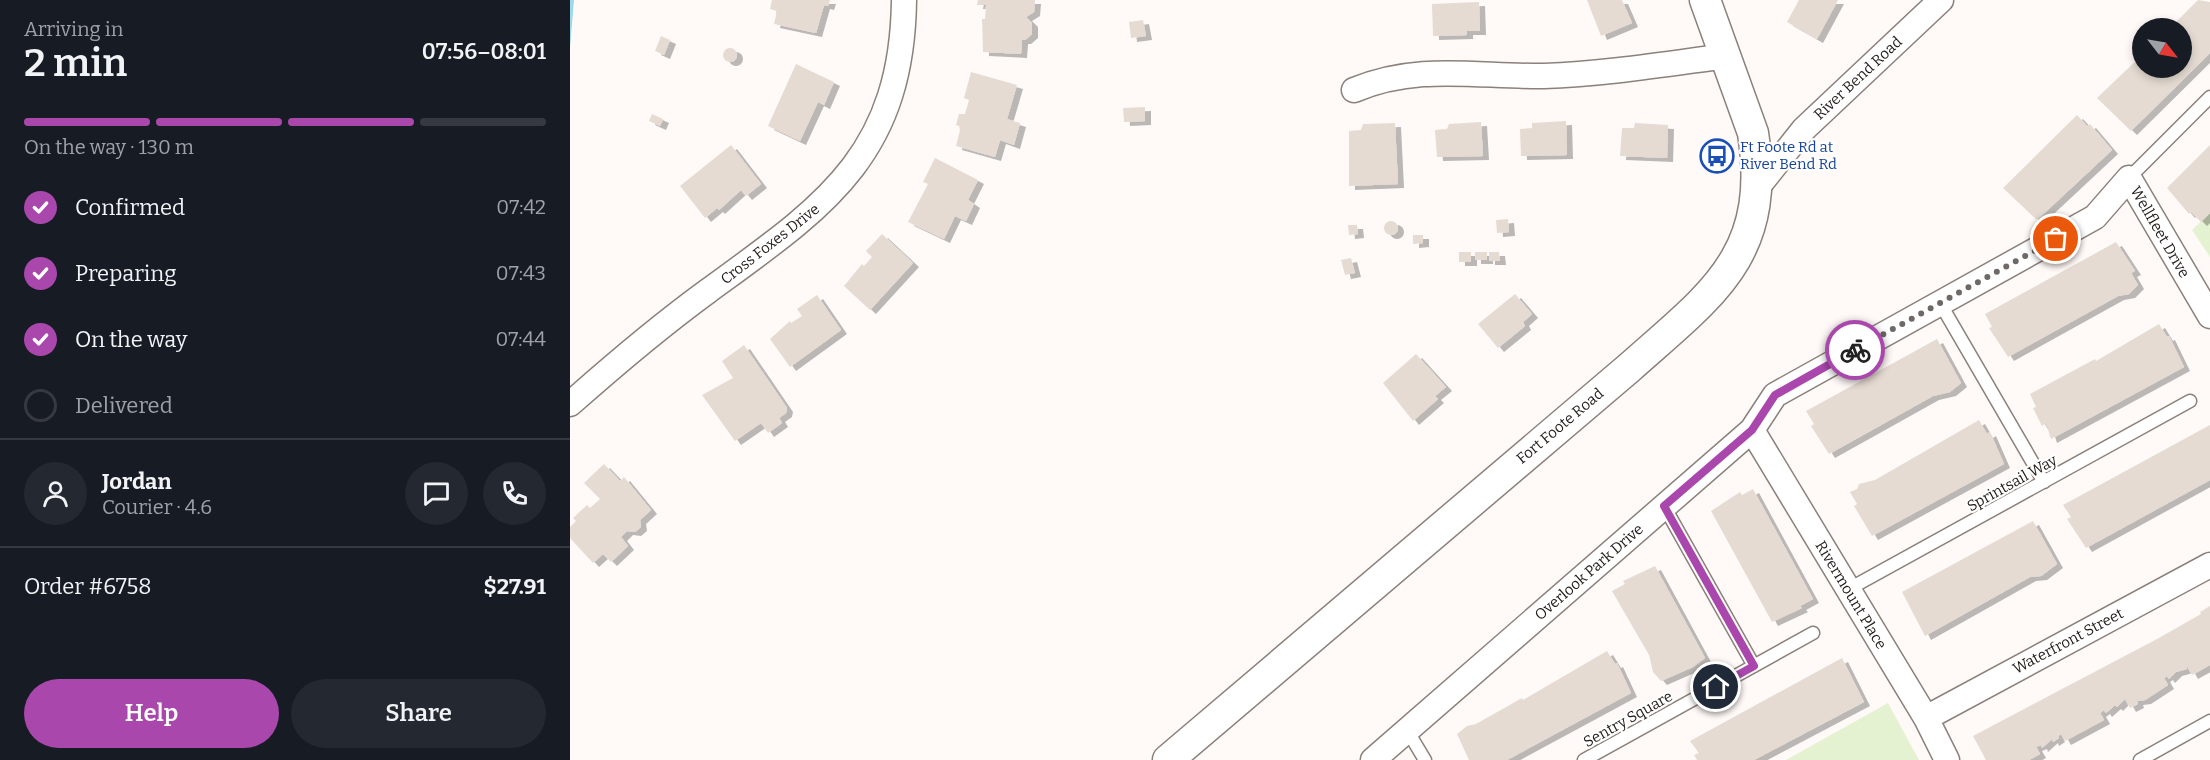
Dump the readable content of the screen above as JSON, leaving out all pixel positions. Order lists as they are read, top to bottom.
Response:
{
  "streets": {
    "street": [
      "River Bend Road",
      "Wellfleet Drive",
      "Cross Foxes Drive",
      "Fort Foote Road",
      "Overlook Park Drive",
      "Rivermount Place",
      "Waterfront Street"
    ],
    "lane": ["Sprintsail Way", "Sentry Square"]
  },
  "crossings": [
    ["River Bend Road", "Fort Foote Road"],
    ["Wellfleet Drive", "Overlook Park Drive"],
    ["Sprintsail Way", "Rivermount Place"],
    ["Overlook Park Drive", "Rivermount Place"],
    ["Rivermount Place", "Waterfront Street"]
  ],
  "places": {
    "bus stop": ["Ft Foote Rd at River Bend Rd"]
  },
  "north": "bottom right",
  "page": {
    "heading": ["2 min", "Arriving in", "07:56–08:01"],
    "panel": [
      "Jordan",
      "Courier · 4.6",
      "Order #6758",
      "$27.91"
    ],
    "bar": "On the way · 130 m",
    "list": [
      ["Confirmed", "07:42"],
      ["Preparing", "07:43"],
      ["On the way", "07:44"],
      "Delivered"
    ],
    "buttons": ["Help", "Share"]
  }
}
